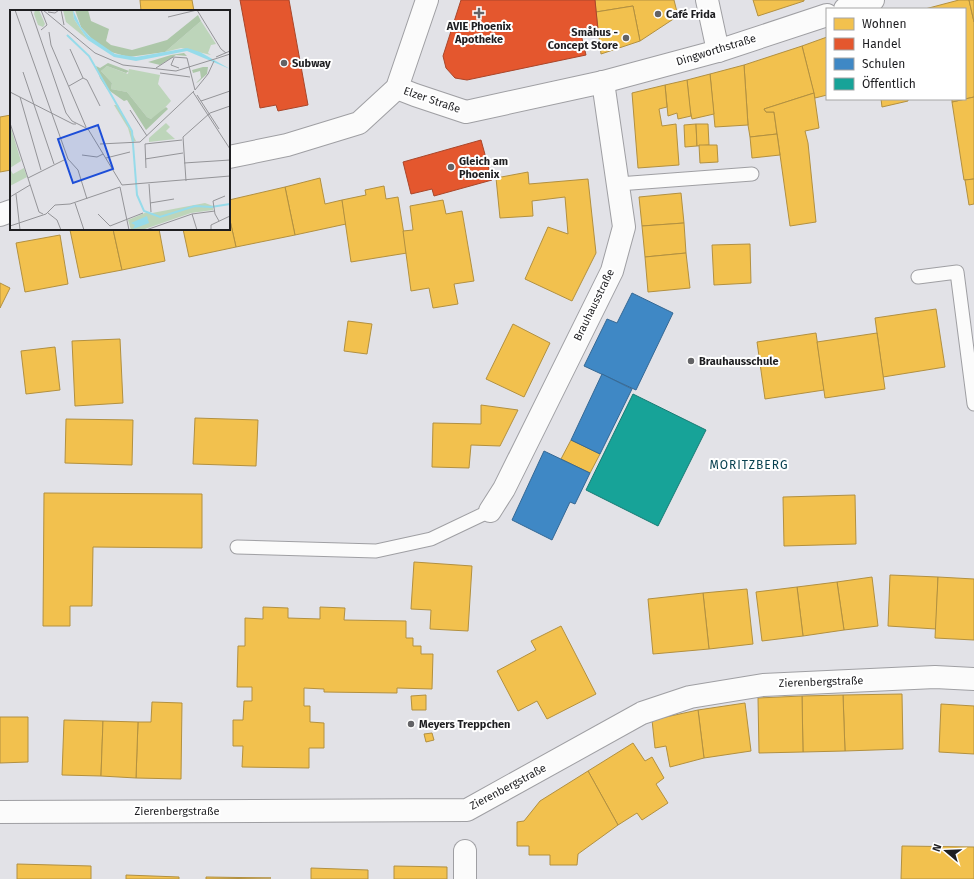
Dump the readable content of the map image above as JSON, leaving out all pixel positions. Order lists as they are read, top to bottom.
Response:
{
  "streets": {
    "street": [
      "Dingworthstraße",
      "Elzer Straße",
      "Brauhausstraße",
      "Zierenbergstraße"
    ]
  },
  "crossings": [
    ["Dingworthstraße", "Elzer Straße"],
    ["Dingworthstraße", "Brauhausstraße"],
    ["Elzer Straße", "Brauhausstraße"]
  ],
  "districts": ["MORITZBERG"],
  "places": {
    "health": ["AVIE Phoenix Apotheke"],
    "other": [
      "Café Frida",
      "Småhus - Concept Store",
      "Subway",
      "Gleich am Phoenix",
      "Brauhausschule",
      "Meyers Treppchen"
    ]
  },
  "legend": [
    "Wohnen",
    "Handel",
    "Schulen",
    "Öffentlich"
  ],
  "north": "left"
}
